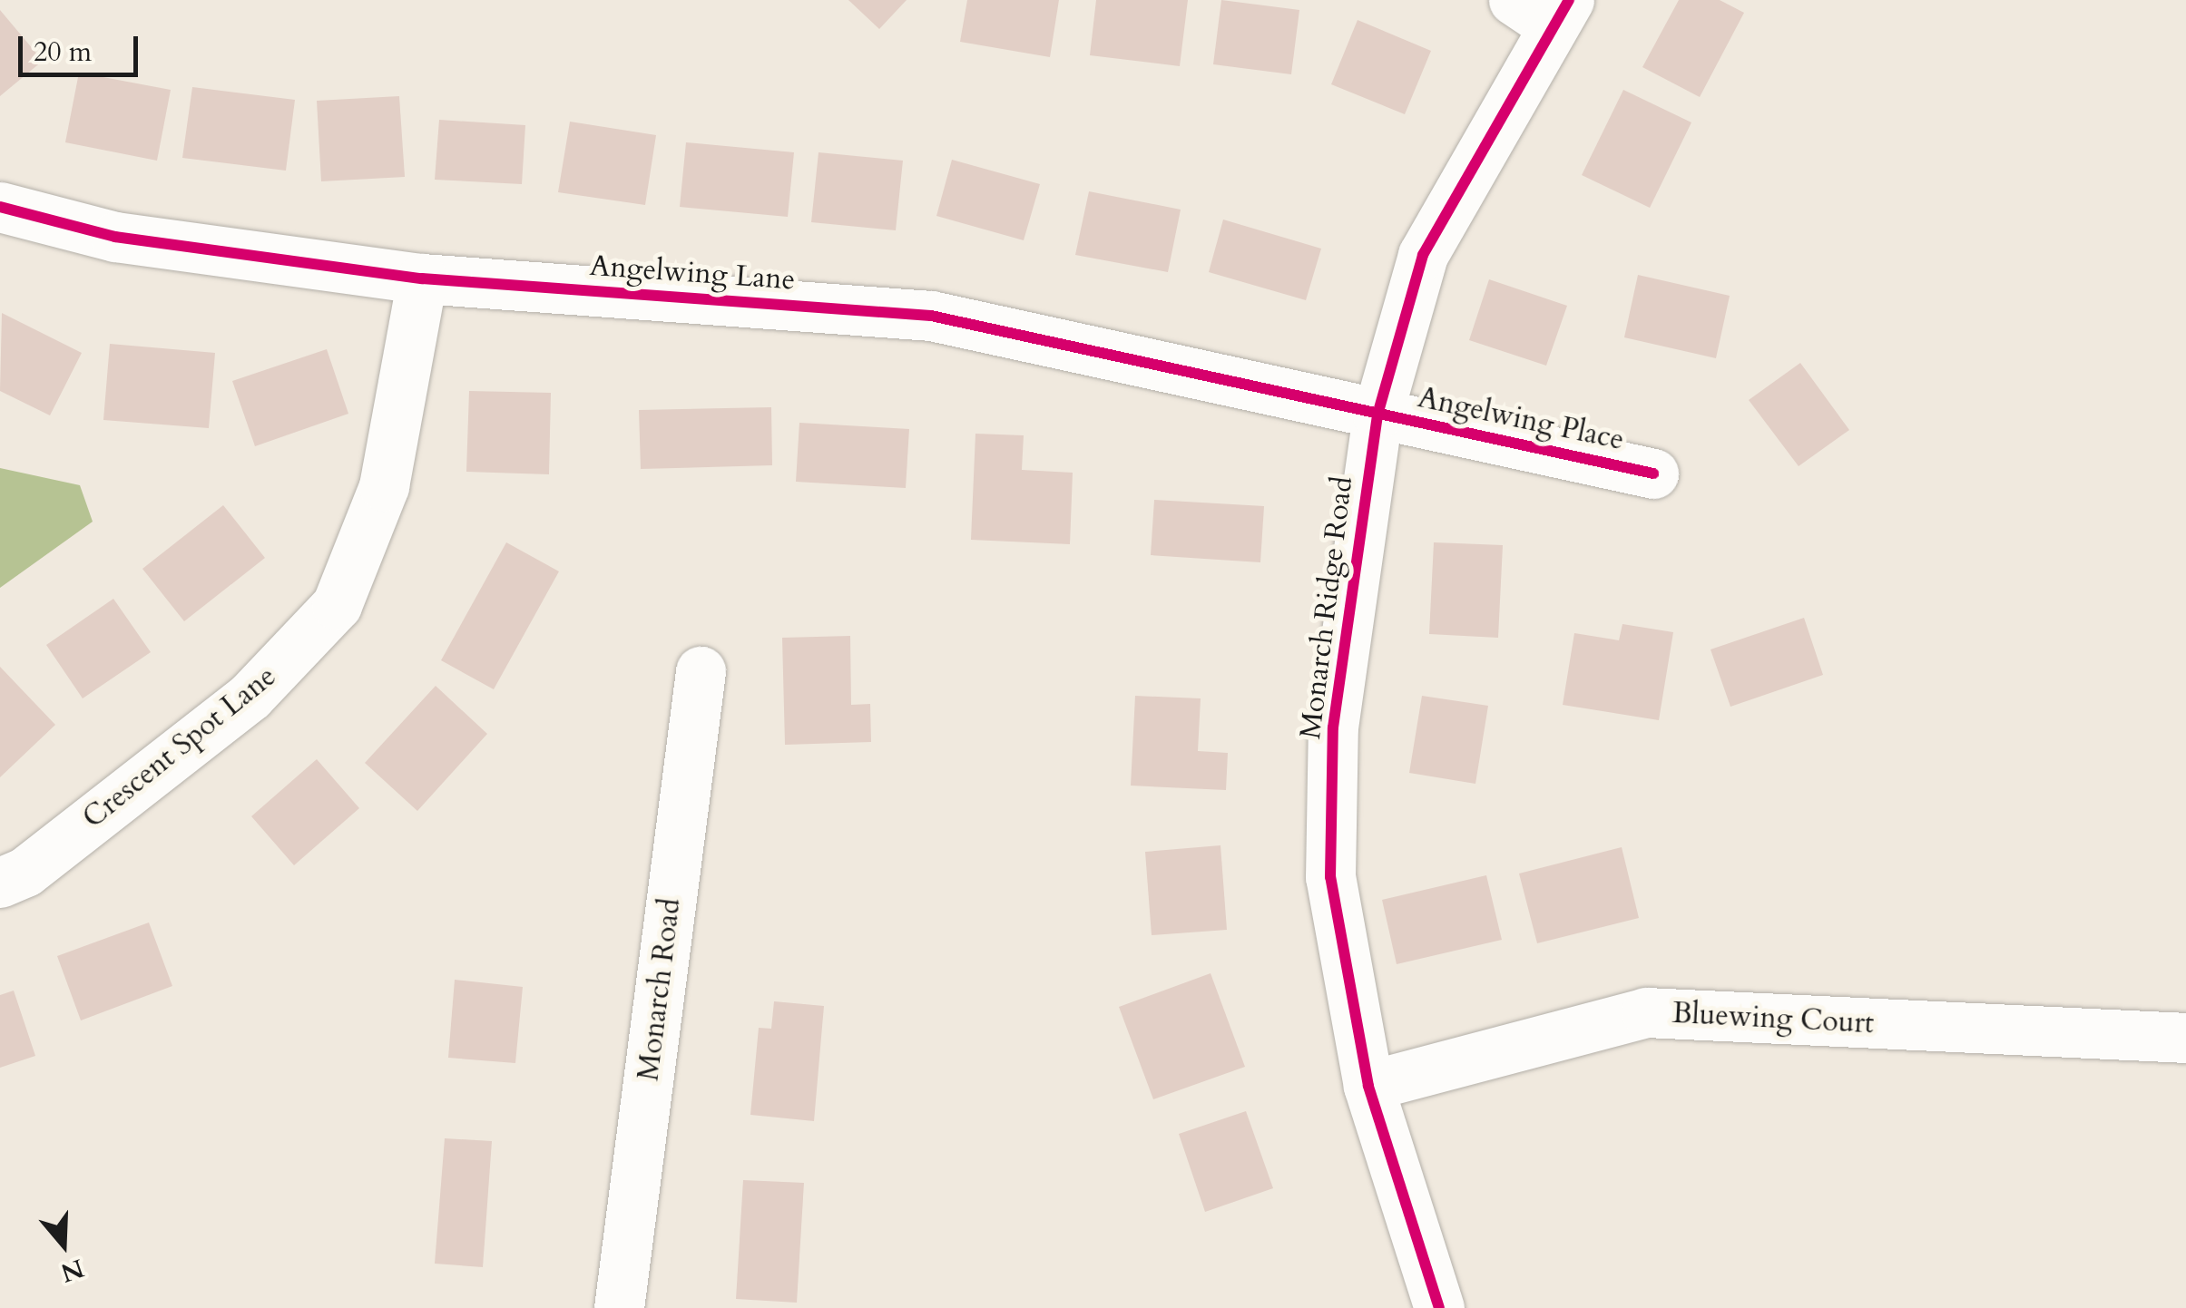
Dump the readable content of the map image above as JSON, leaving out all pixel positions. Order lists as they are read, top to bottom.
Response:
{
  "streets": {
    "street": [
      "Angelwing Lane",
      "Angelwing Place",
      "Monarch Ridge Road",
      "Crescent Spot Lane",
      "Monarch Road",
      "Bluewing Court"
    ]
  },
  "crossings": [
    ["Angelwing Lane", "Angelwing Place"],
    ["Angelwing Lane", "Monarch Ridge Road"],
    ["Angelwing Lane", "Crescent Spot Lane"],
    ["Angelwing Place", "Monarch Ridge Road"],
    ["Monarch Ridge Road", "Bluewing Court"]
  ],
  "scale_bar": "20 m",
  "north": "bottom"
}
